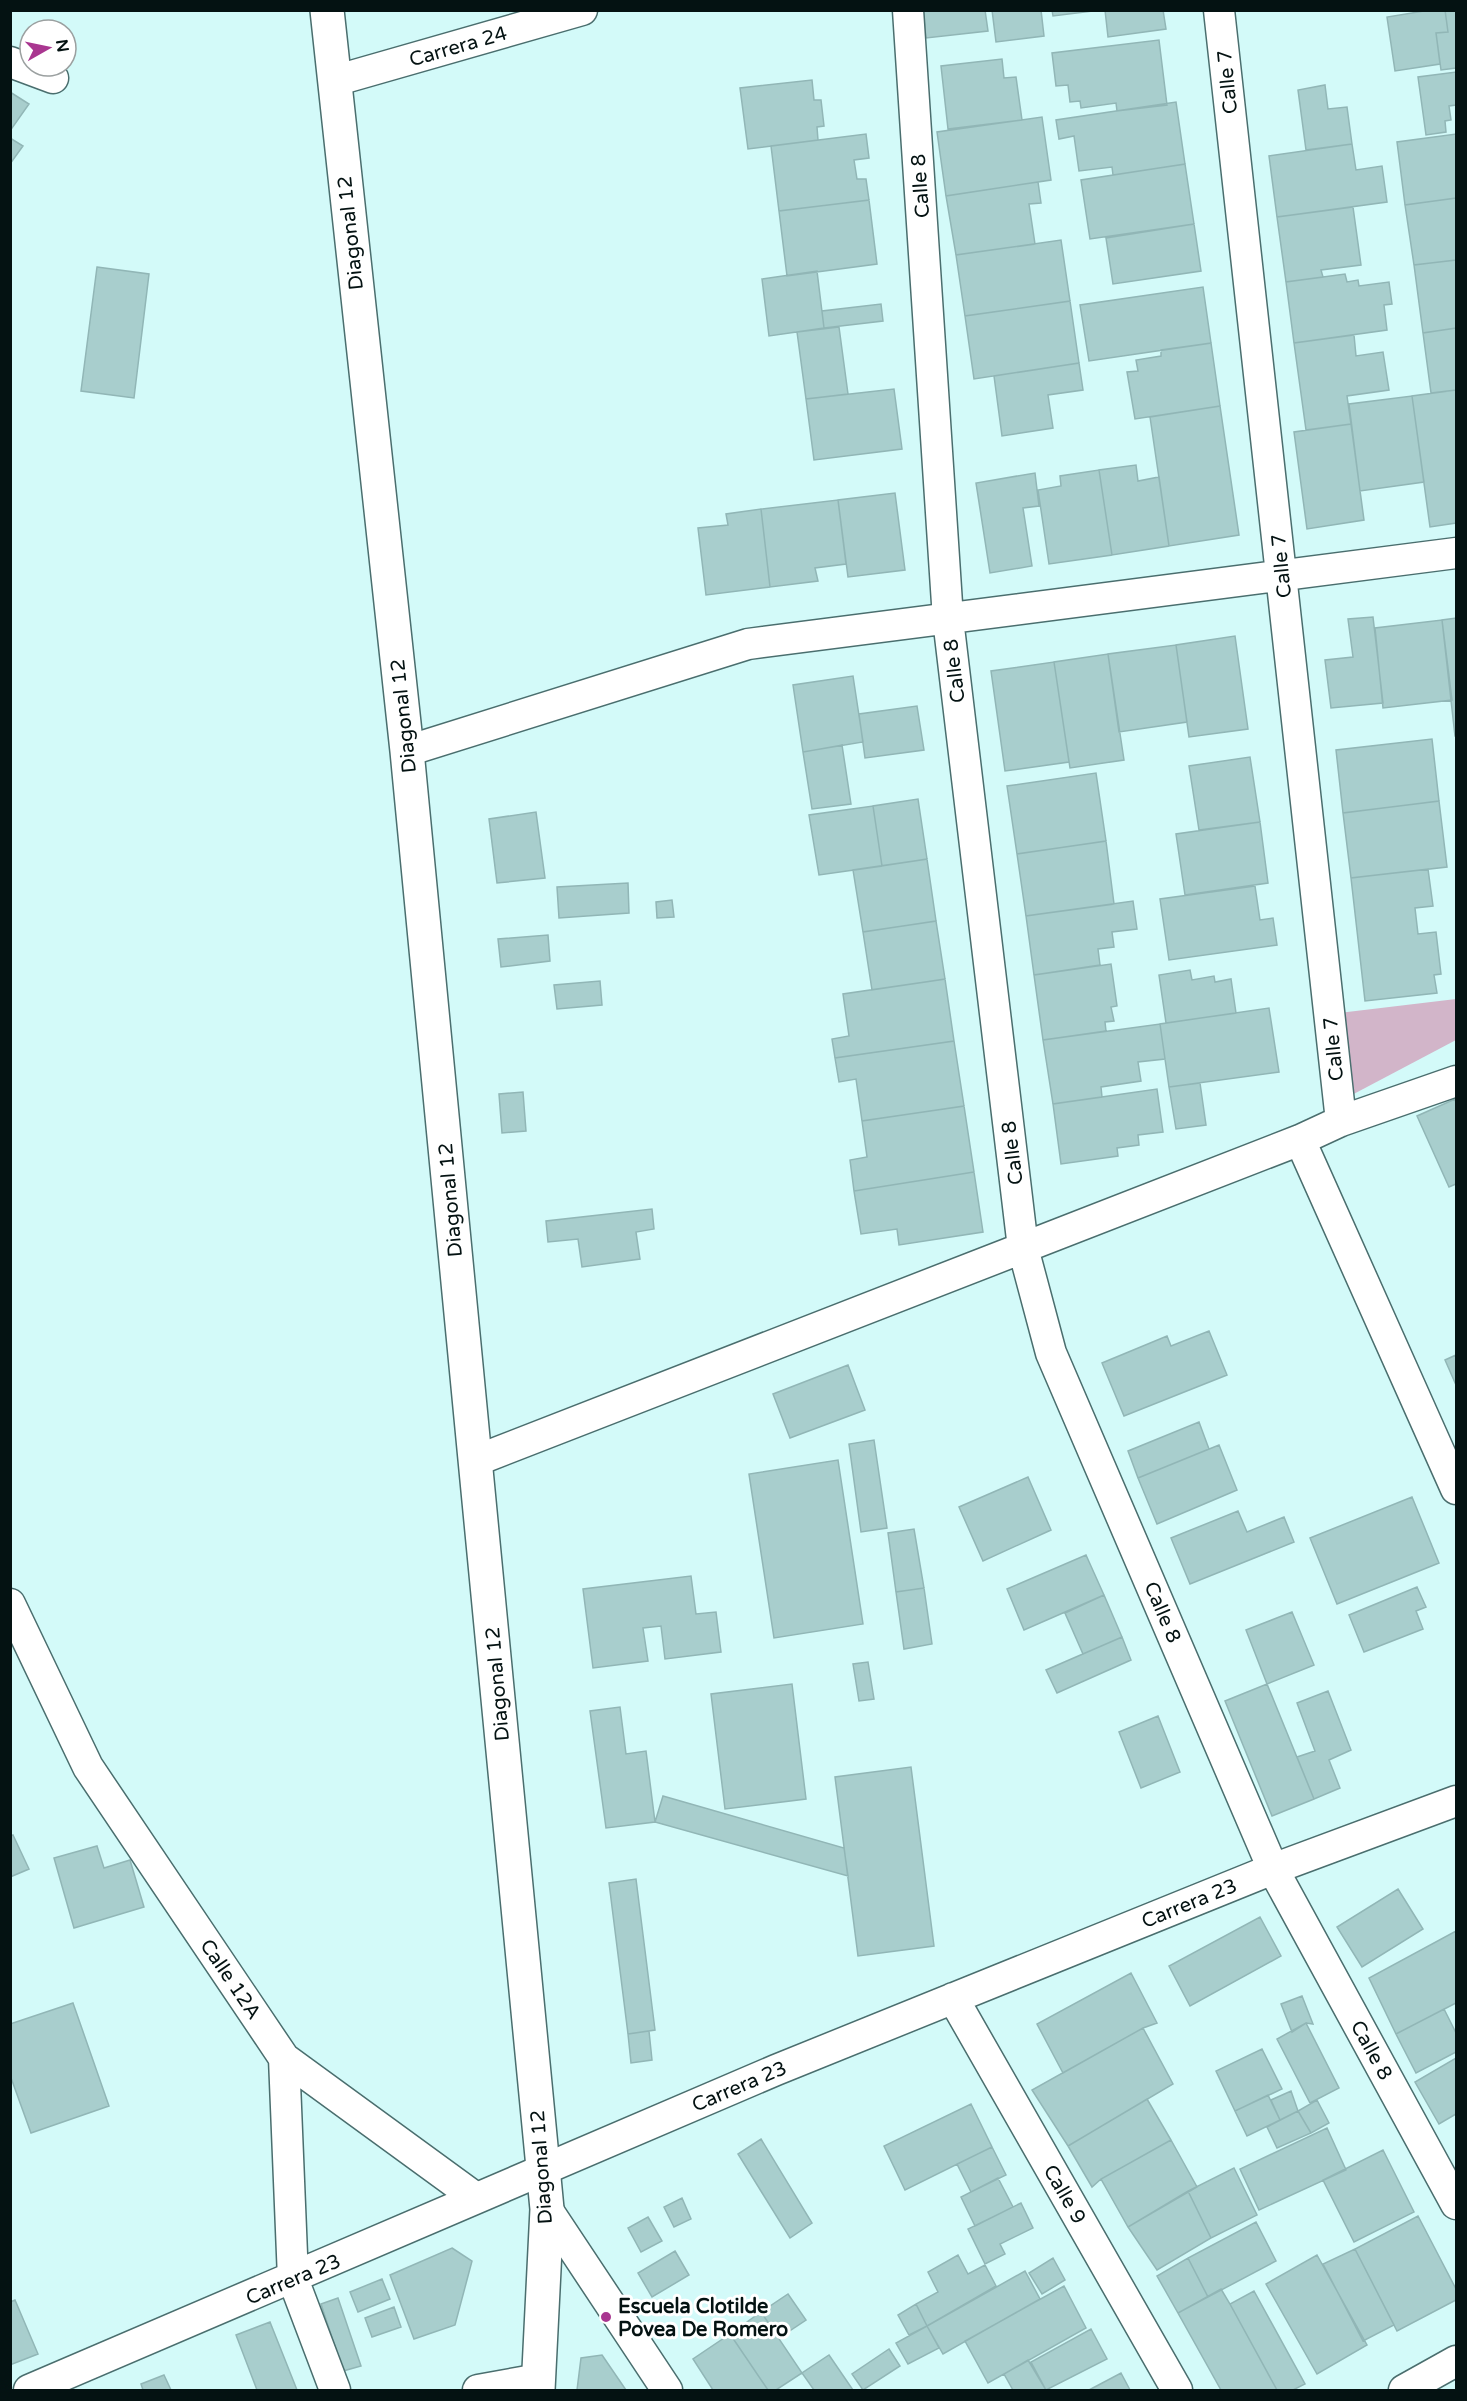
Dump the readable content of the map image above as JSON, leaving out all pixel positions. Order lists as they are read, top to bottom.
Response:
{
  "streets": {
    "highway": ["Diagonal 12"],
    "street": [
      "Carrera 24",
      "Calle 7",
      "Calle 8",
      "Carrera 23",
      "Calle 12A",
      "Calle 9"
    ]
  },
  "crossings": [
    ["Carrera 24", "Diagonal 12"],
    ["Calle 8", "Carrera 23"],
    ["Diagonal 12", "Carrera 23"],
    ["Carrera 23", "Calle 9"]
  ],
  "places": ["Escuela Clotilde Povea De Romero"],
  "north": "right"
}
